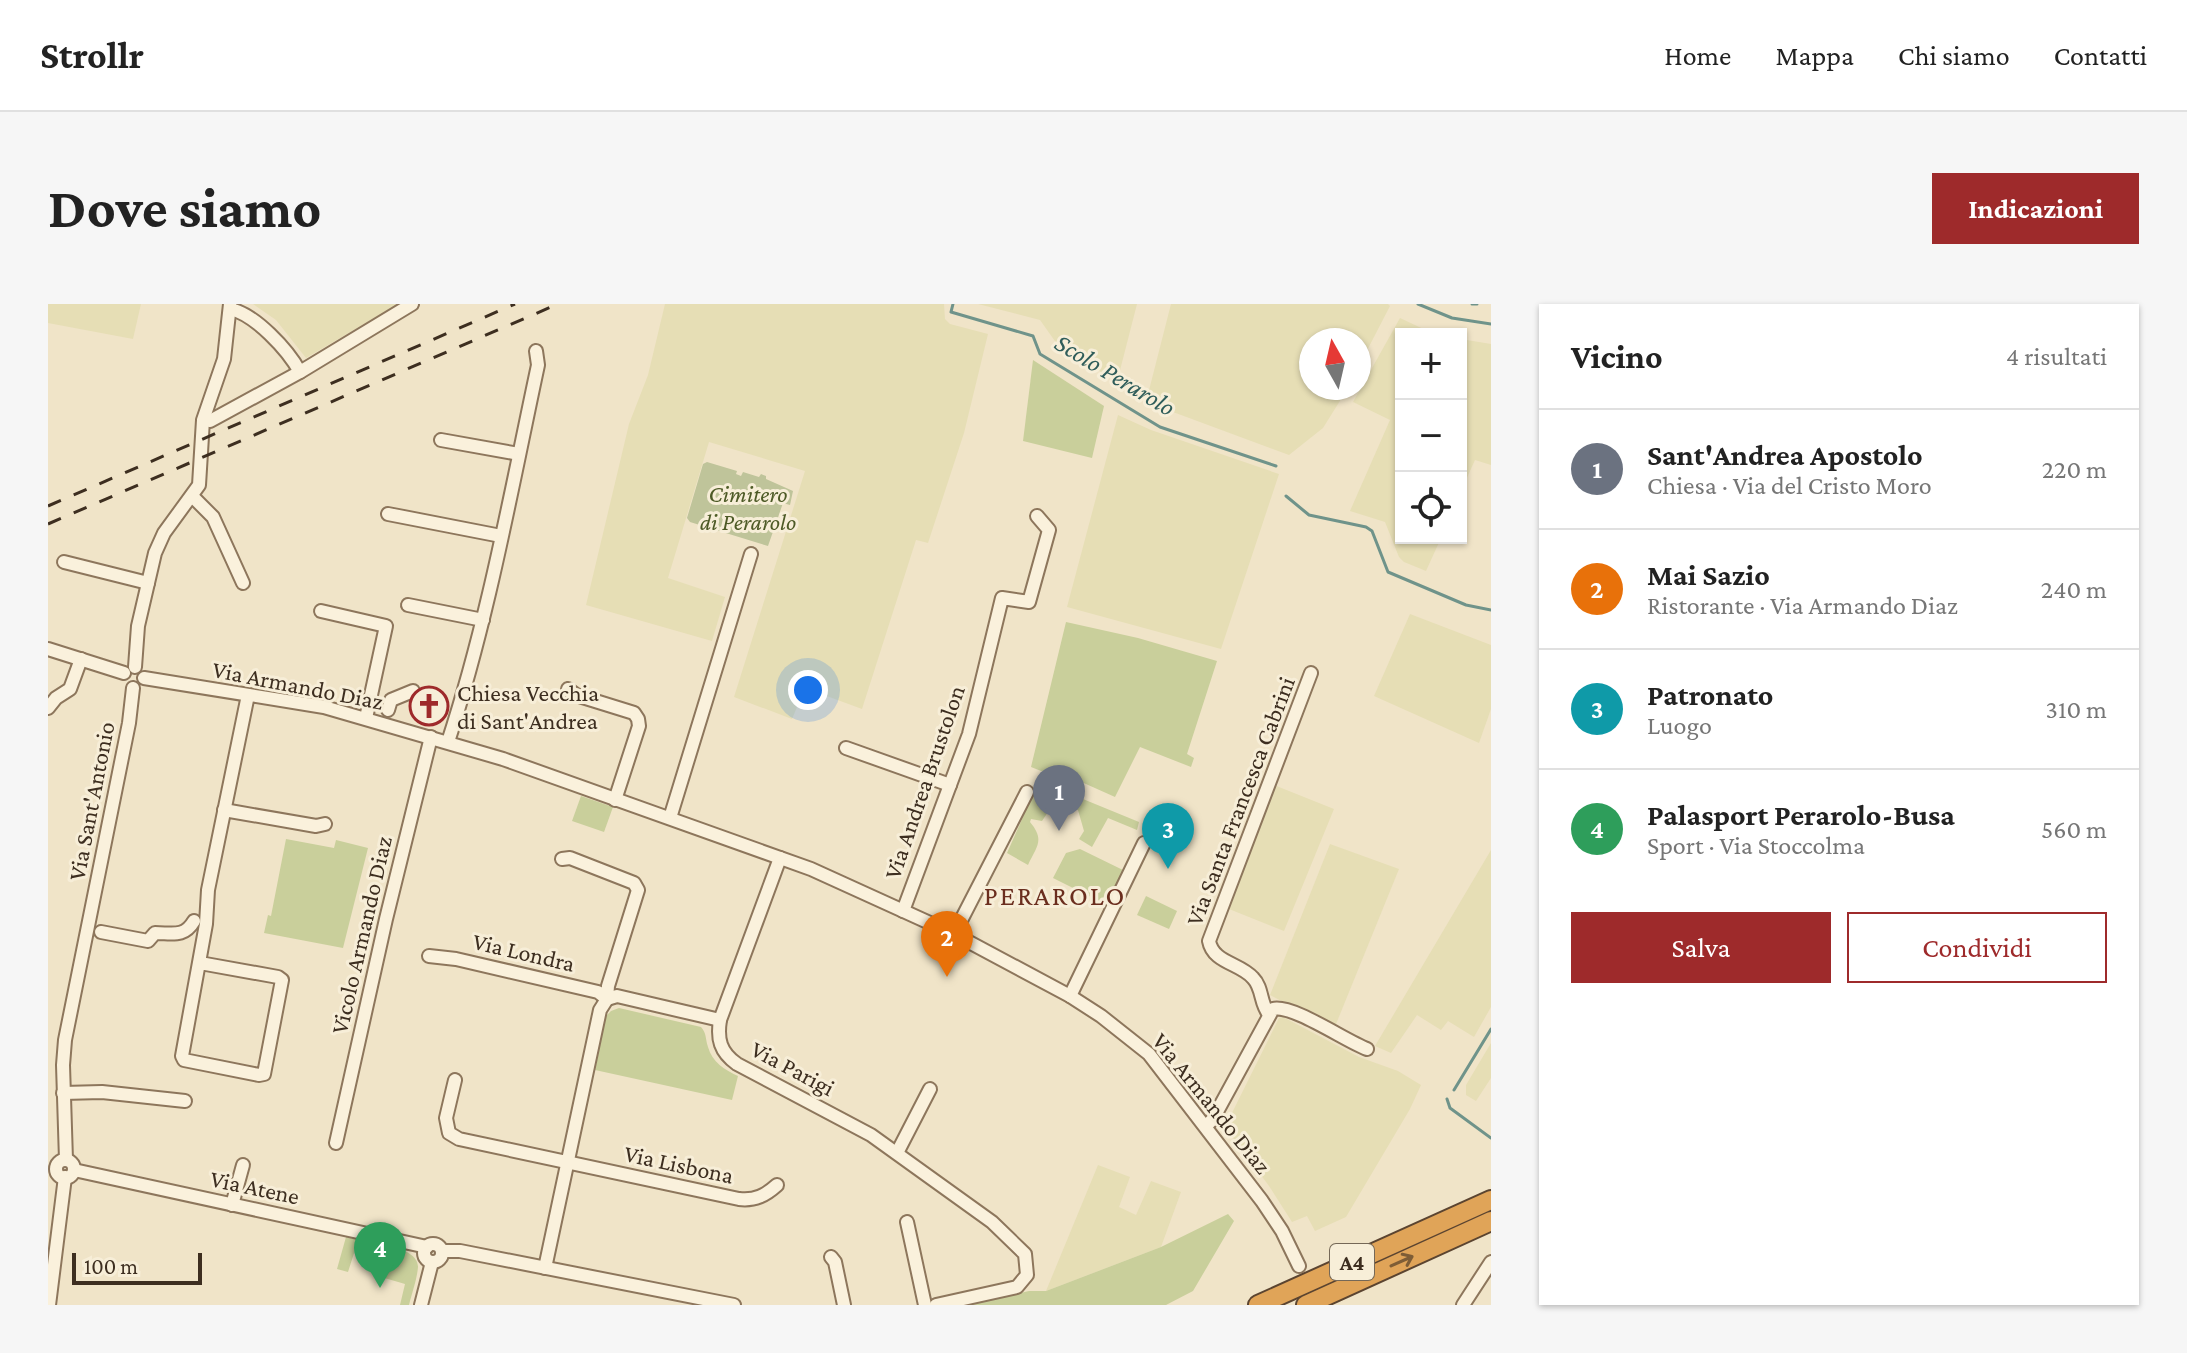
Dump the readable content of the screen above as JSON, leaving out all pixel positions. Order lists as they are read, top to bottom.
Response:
{
  "streets": {
    "highway": ["A4"],
    "street": [
      "Via Armando Diaz",
      "Via Andrea Brustolon",
      "Via Sant'Antonio",
      "Via Santa Francesca Cabrini",
      "Vicolo Armando Diaz",
      "Via Londra",
      "Via Parigi",
      "Via Lisbona",
      "Via Atene"
    ]
  },
  "crossings": [
    ["Via Armando Diaz", "Via Andrea Brustolon"],
    ["Via Armando Diaz", "Via Sant'Antonio"],
    ["Via Armando Diaz", "Vicolo Armando Diaz"],
    ["Via Sant'Antonio", "Via Atene"],
    ["Via Londra", "Via Parigi"]
  ],
  "districts": ["PERAROLO"],
  "water": ["Scolo Perarolo"],
  "parks": ["Cimitero di Perarolo"],
  "places": {
    "church": ["Chiesa Vecchia di Sant'Andrea"]
  },
  "scale_bar": "100 m",
  "north": "top",
  "page": {
    "header": "Strollr",
    "nav": [
      "Home",
      "Mappa",
      "Chi siamo",
      "Contatti"
    ],
    "buttons": [
      "Indicazioni",
      ["Salva", "Condividi"]
    ],
    "title": "Dove siamo",
    "heading": ["Vicino", "4 risultati"],
    "map_buttons": ["+", "−"],
    "list": [
      {
        "mark": "1",
        "name": "Sant'Andrea Apostolo",
        "note": "Chiesa · Via del Cristo Moro",
        "value": "220 m"
      },
      {
        "mark": "2",
        "name": "Mai Sazio",
        "note": "Ristorante · Via Armando Diaz",
        "value": "240 m"
      },
      {
        "mark": "3",
        "name": "Patronato",
        "note": "Luogo",
        "value": "310 m"
      },
      {
        "mark": "4",
        "name": "Palasport Perarolo-Busa",
        "note": "Sport · Via Stoccolma",
        "value": "560 m"
      }
    ],
    "pins": [
      "1",
      "3",
      "2",
      "4"
    ],
    "scale": "100 m"
  }
}
